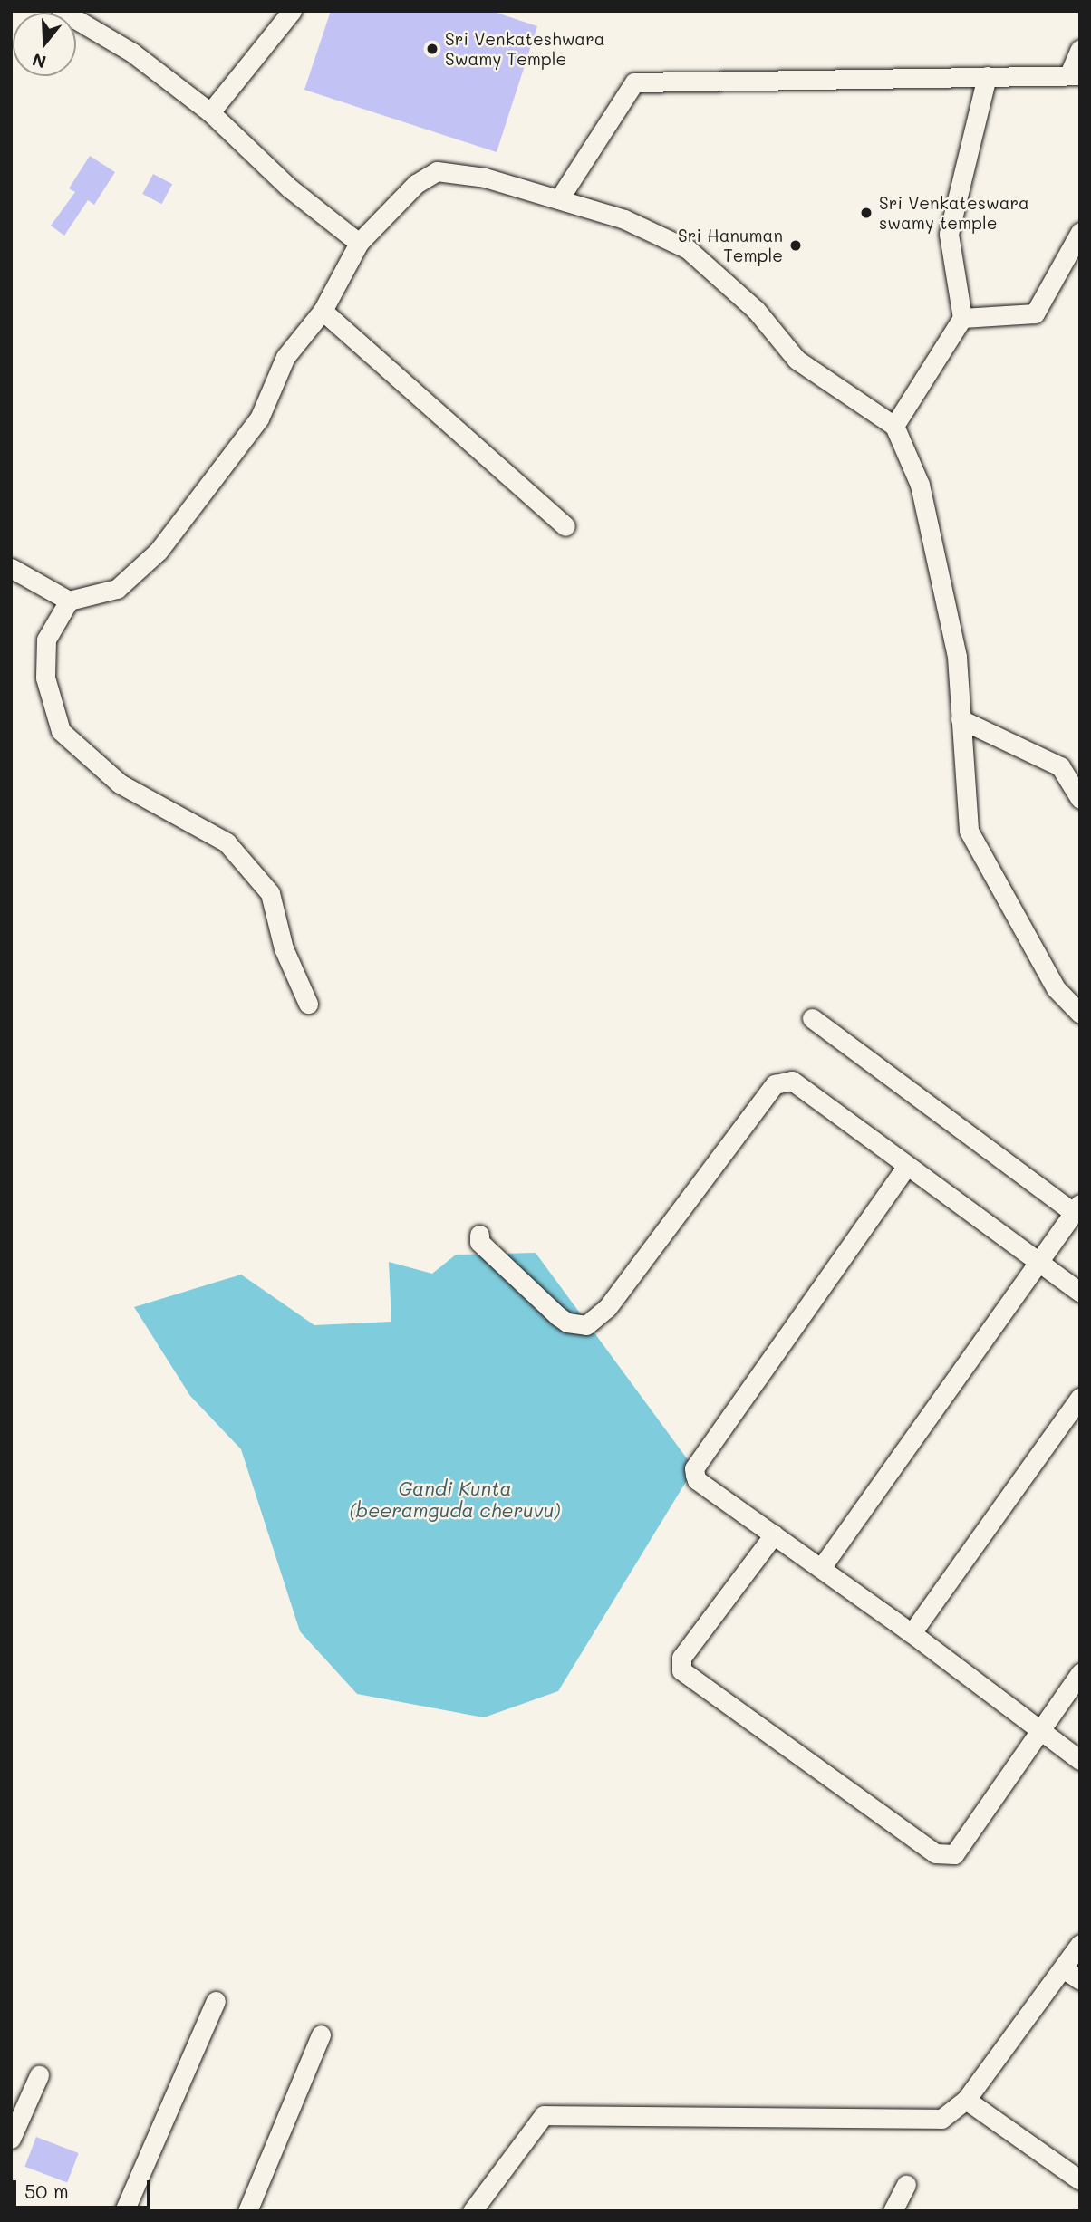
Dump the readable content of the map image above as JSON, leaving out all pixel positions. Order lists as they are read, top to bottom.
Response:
{
  "water": ["Gandi Kunta (beeramguda cheruvu)"],
  "places": ["Sri Venkateshwara Swamy Temple", "Sri Venkateswara swamy temple", "Sri Hanuman Temple"],
  "scale_bar": "50 m",
  "north": "bottom"
}
